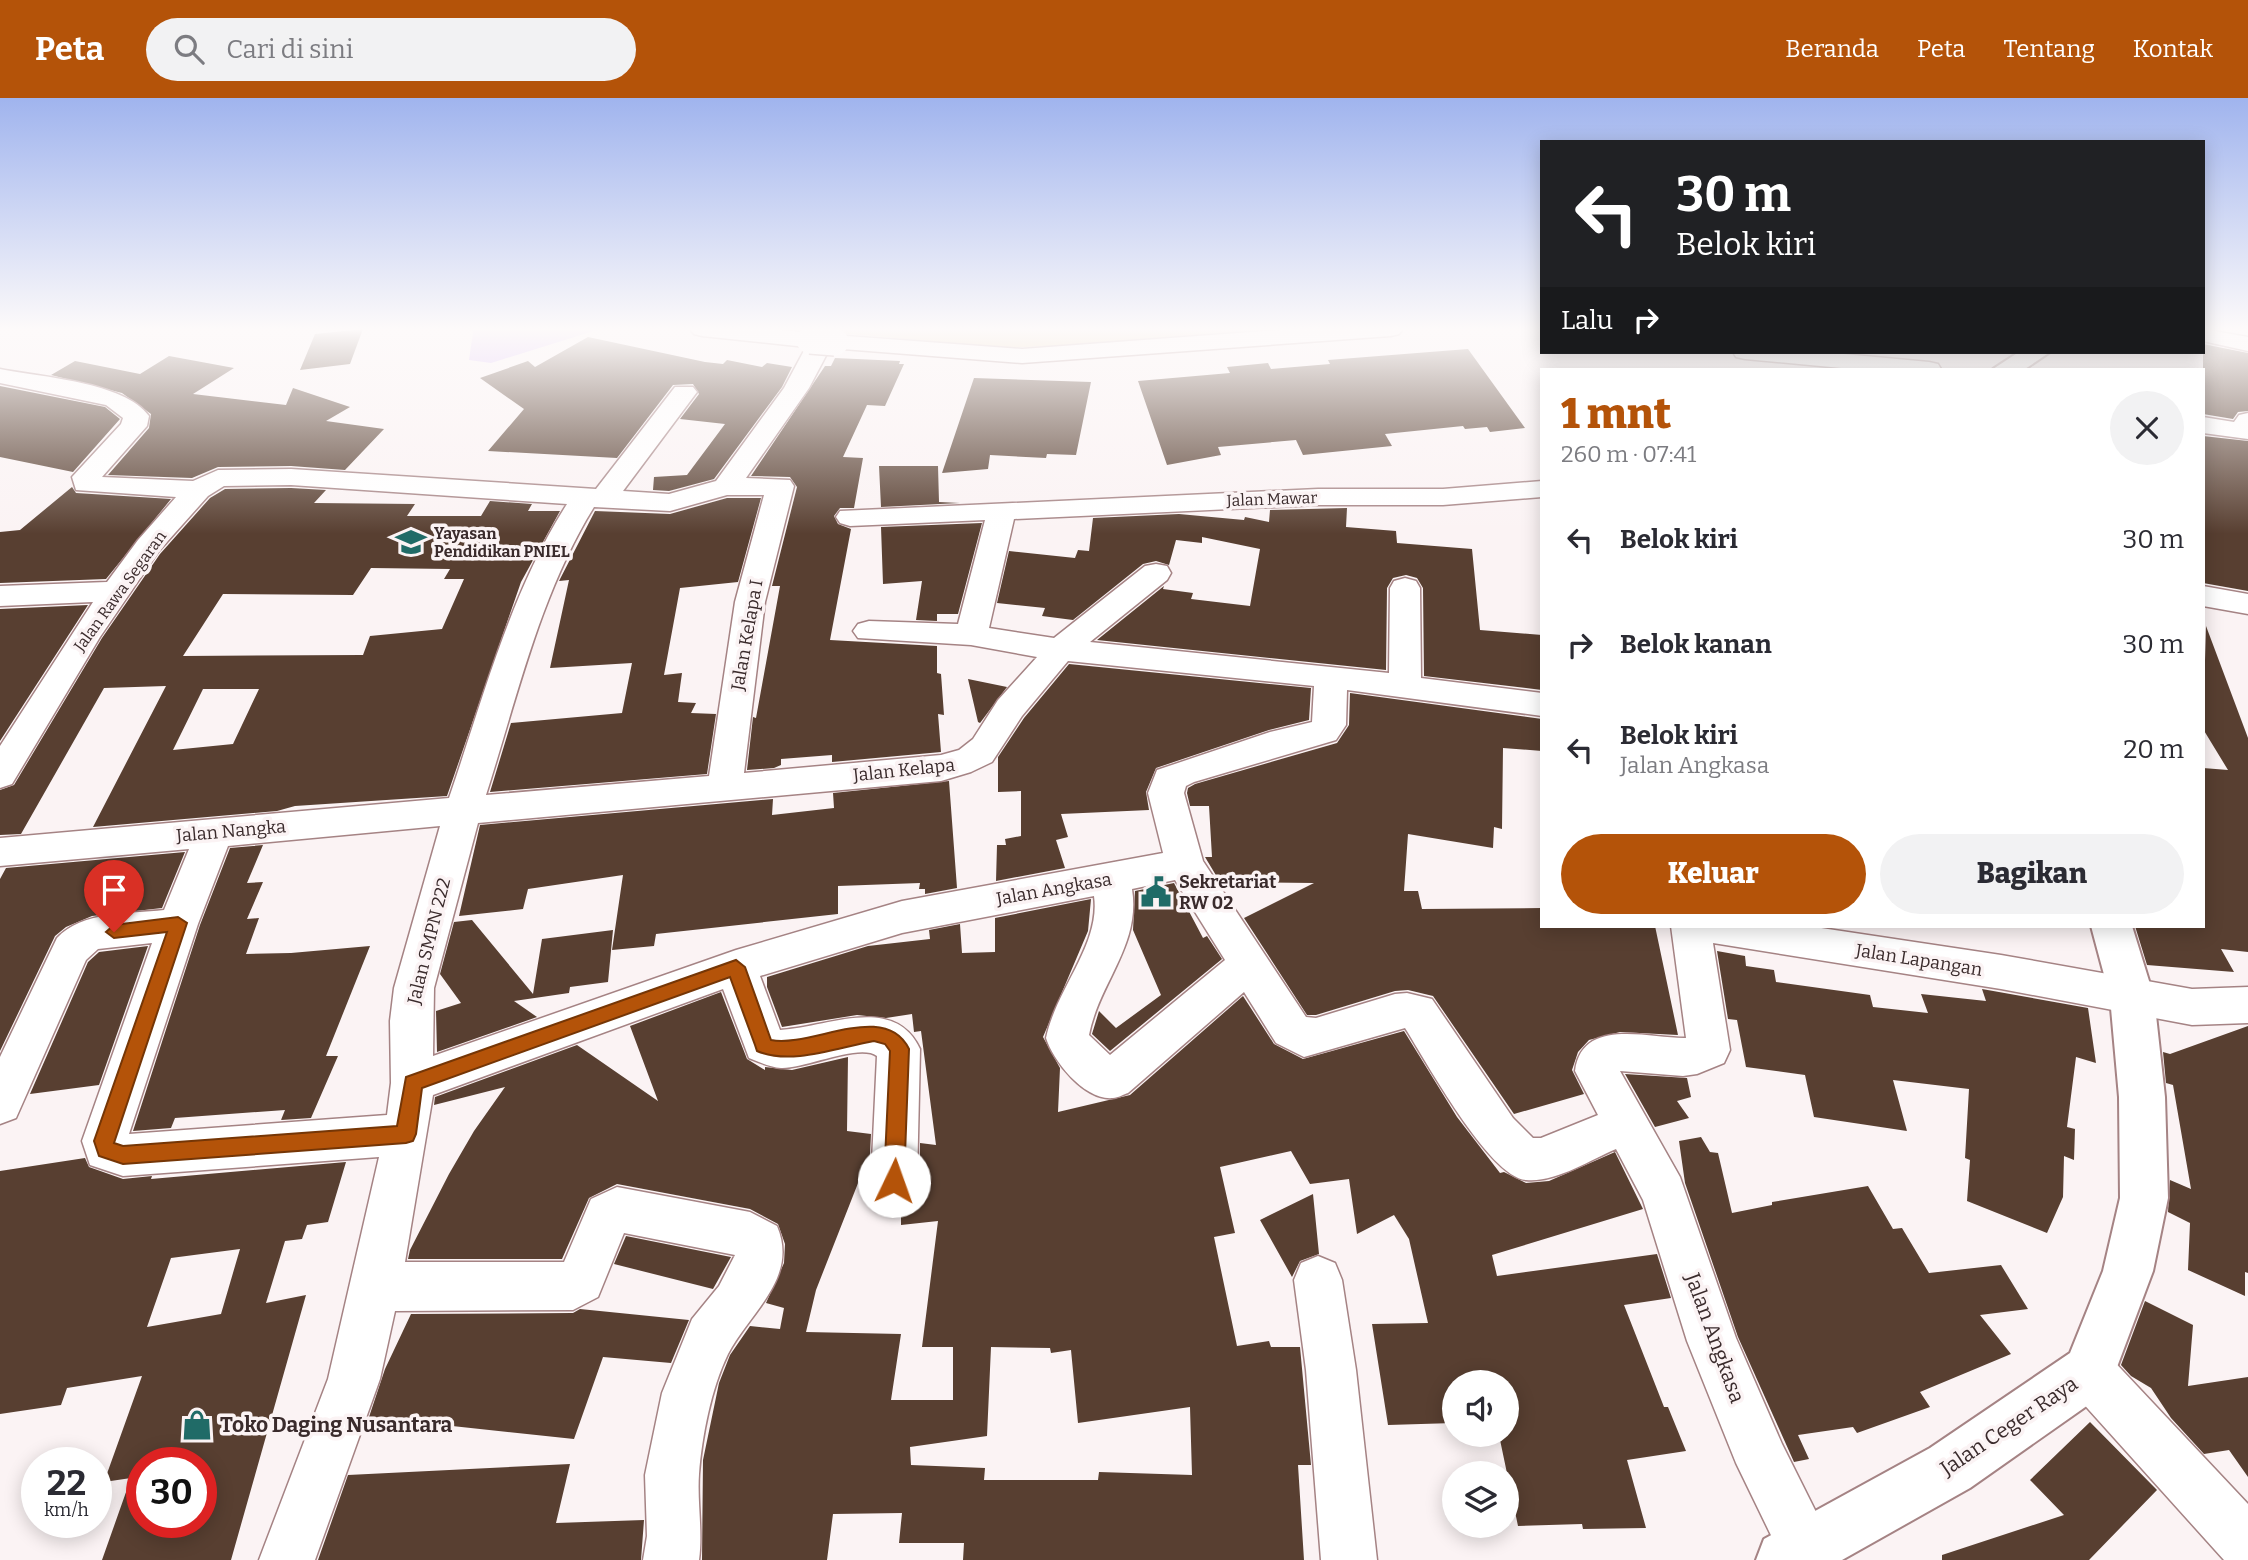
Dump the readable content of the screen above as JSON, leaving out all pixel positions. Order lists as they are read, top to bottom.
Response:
{
  "streets": {
    "main road": ["Jalan Ceger Raya"],
    "street": [
      "Jalan Mawar",
      "Jalan Rawa Segaran",
      "Jalan Kelapa I",
      "Jalan Kelapa",
      "Jalan Nangka",
      "Jalan Angkasa",
      "Jalan SMPN 222",
      "Jalan Lapangan"
    ]
  },
  "crossings": [
    ["Jalan Kelapa I", "Jalan Kelapa"],
    ["Jalan Kelapa", "Jalan Nangka"],
    ["Jalan Kelapa", "Jalan SMPN 222"],
    ["Jalan Nangka", "Jalan SMPN 222"],
    ["Jalan Angkasa", "Jalan SMPN 222"],
    ["Jalan Angkasa", "Jalan Ceger Raya"],
    ["Jalan Lapangan", "Jalan Ceger Raya"]
  ],
  "places": {
    "school or university": ["Yayasan Pendidikan PNIEL"],
    "public building": ["Sekretariat RW 02"],
    "shop": ["Toko Daging Nusantara"]
  },
  "page": {
    "header": "Peta",
    "search": "Cari di sini",
    "nav": [
      "Beranda",
      "Peta",
      "Tentang",
      "Kontak"
    ],
    "turn": ["30 m", "Belok kiri"],
    "then": "Lalu",
    "heading": ["1 mnt", "260 m · 07:41"],
    "list": [
      {
        "name": "Belok kiri",
        "value": "30 m"
      },
      {
        "name": "Belok kanan",
        "value": "30 m"
      },
      {
        "name": "Belok kiri",
        "note": "Jalan Angkasa",
        "value": "20 m"
      }
    ],
    "buttons": ["Keluar", "Bagikan"],
    "speed": "22 km/h",
    "limit": "30"
  }
}
